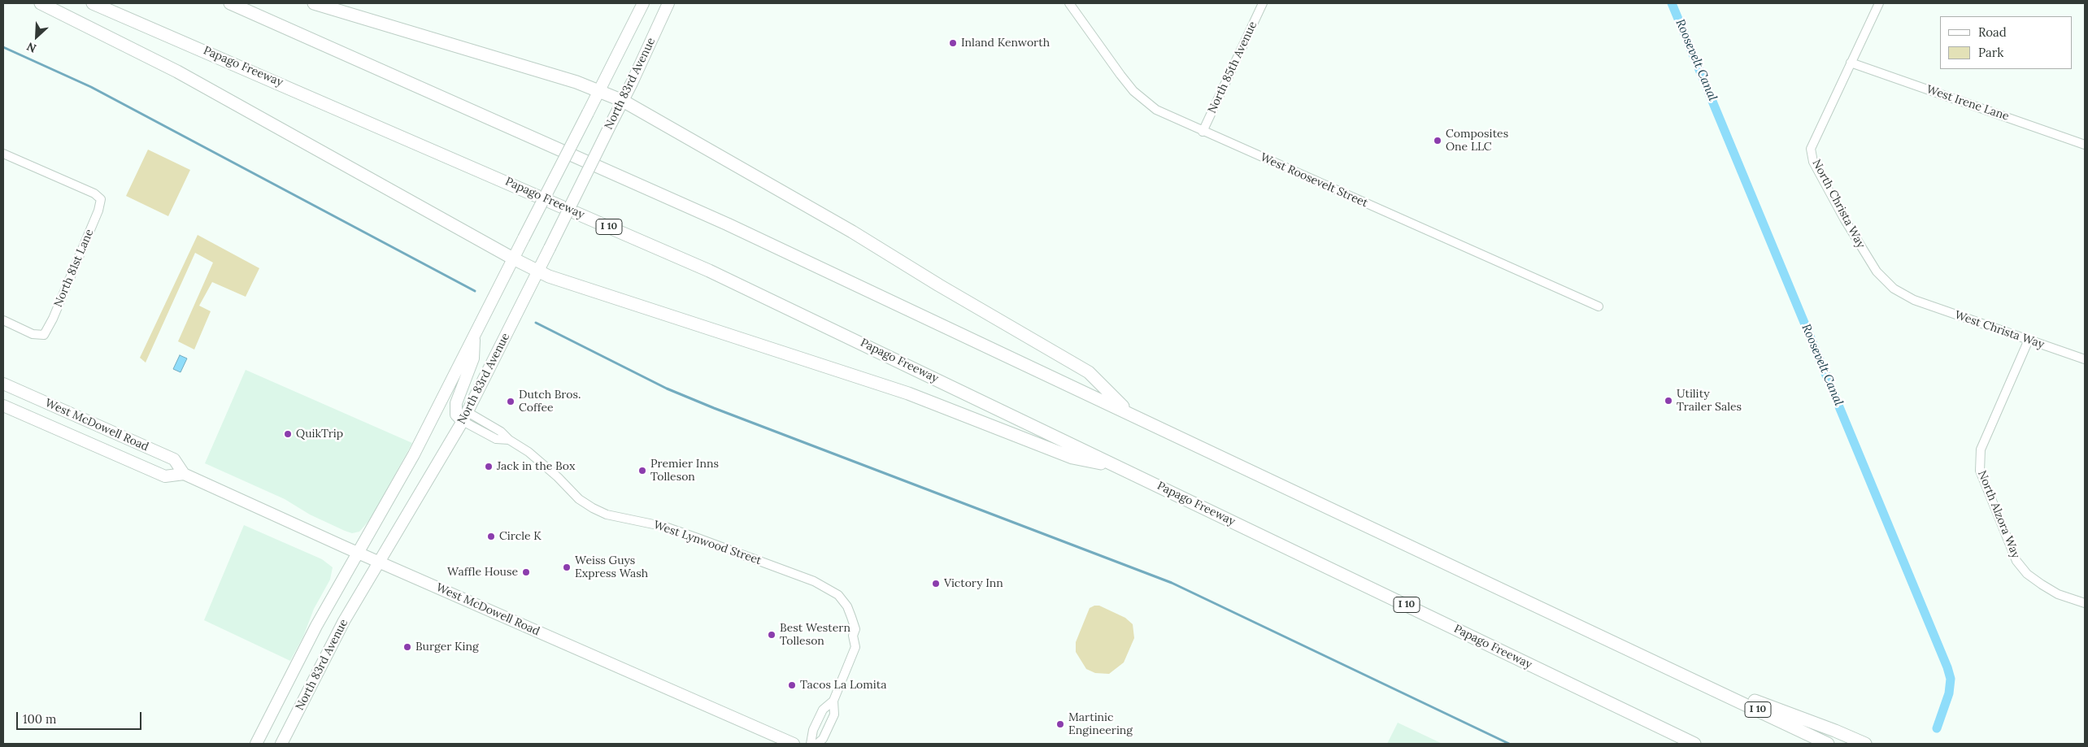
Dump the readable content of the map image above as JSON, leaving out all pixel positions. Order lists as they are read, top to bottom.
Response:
{
  "streets": {
    "highway": ["Papago Freeway", "I 10"],
    "main road": ["North 83rd Avenue", "West McDowell Road"],
    "street": [
      "North 85th Avenue",
      "West Irene Lane",
      "West Roosevelt Street",
      "North Christa Way",
      "North 81st Lane",
      "West Christa Way",
      "North Alzora Way",
      "West Lynwood Street"
    ]
  },
  "crossings": [
    ["North 85th Avenue", "West Roosevelt Street"],
    ["North 83rd Avenue", "West McDowell Road"],
    ["North 83rd Avenue", "West Lynwood Street"],
    ["West Irene Lane", "North Christa Way"],
    ["North Christa Way", "West Christa Way"],
    ["West Christa Way", "North Alzora Way"]
  ],
  "water": ["Roosevelt Canal"],
  "places": [
    "Inland Kenworth",
    "Composites One LLC",
    "Utility Trailer Sales",
    "Dutch Bros. Coffee",
    "QuikTrip",
    "Jack in the Box",
    "Premier Inns Tolleson",
    "Circle K",
    "Weiss Guys Express Wash",
    "Waffle House",
    "Victory Inn",
    "Best Western Tolleson",
    "Burger King",
    "Tacos La Lomita",
    "Martinic Engineering"
  ],
  "legend": ["Road", "Park"],
  "scale_bar": "100 m",
  "north": "bottom left"
}
